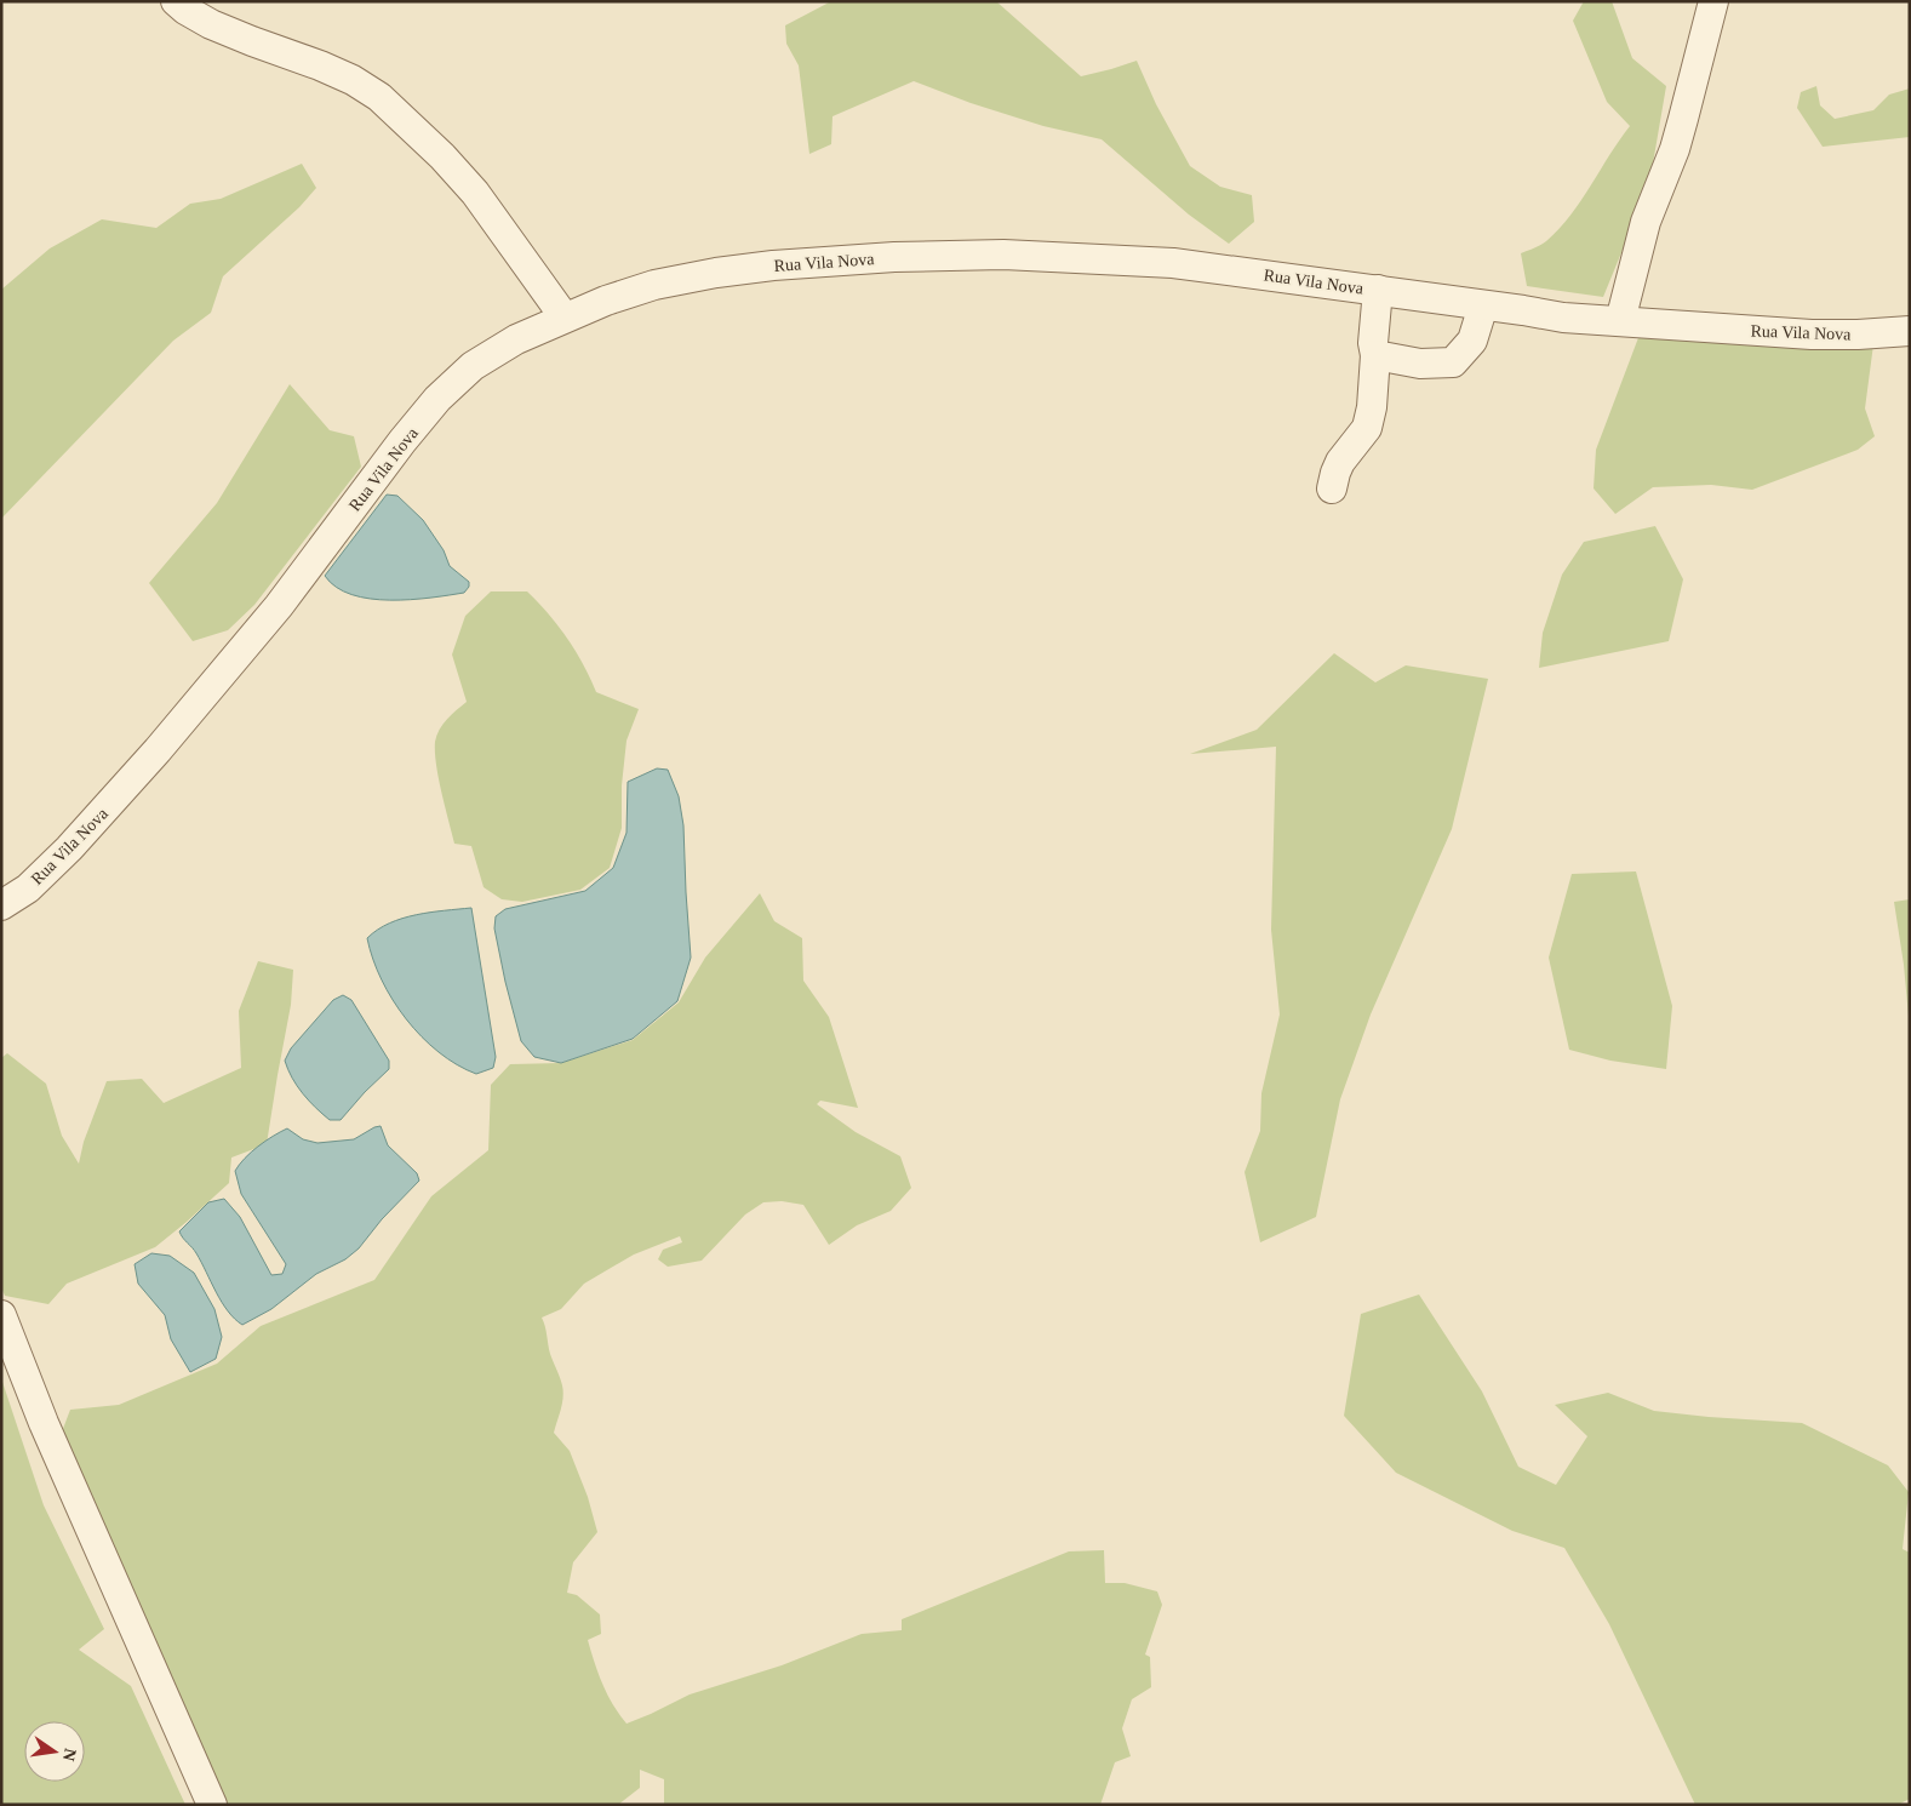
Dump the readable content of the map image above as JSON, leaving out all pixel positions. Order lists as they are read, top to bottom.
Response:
{
  "streets": {
    "street": ["Rua Vila Nova"]
  },
  "north": "right"
}
